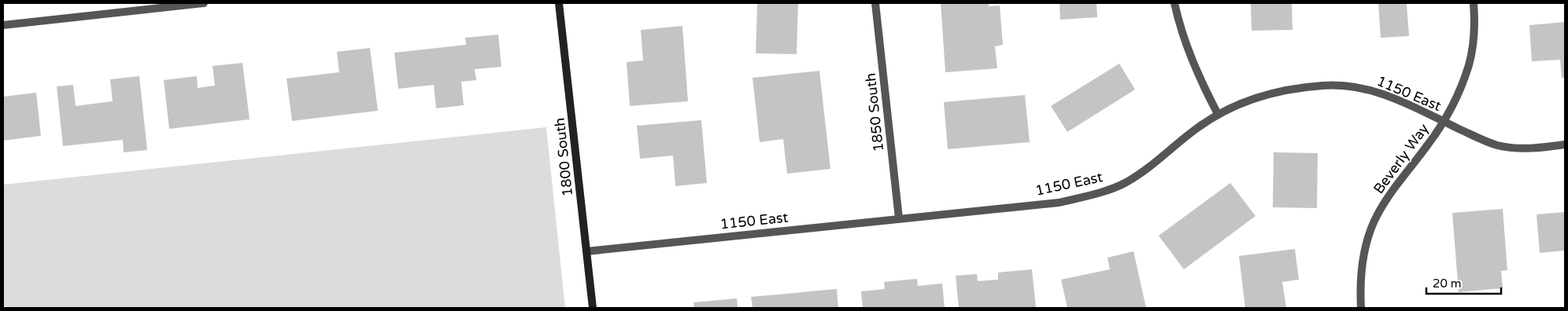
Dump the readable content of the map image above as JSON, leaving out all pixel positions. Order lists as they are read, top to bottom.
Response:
{
  "streets": {
    "main road": ["1800 South"],
    "street": ["1150 East", "1850 South", "Beverly Way"]
  },
  "crossings": [
    ["1150 East", "1850 South"],
    ["1150 East", "1800 South"],
    ["1150 East", "Beverly Way"]
  ],
  "scale_bar": "20 m"
}
